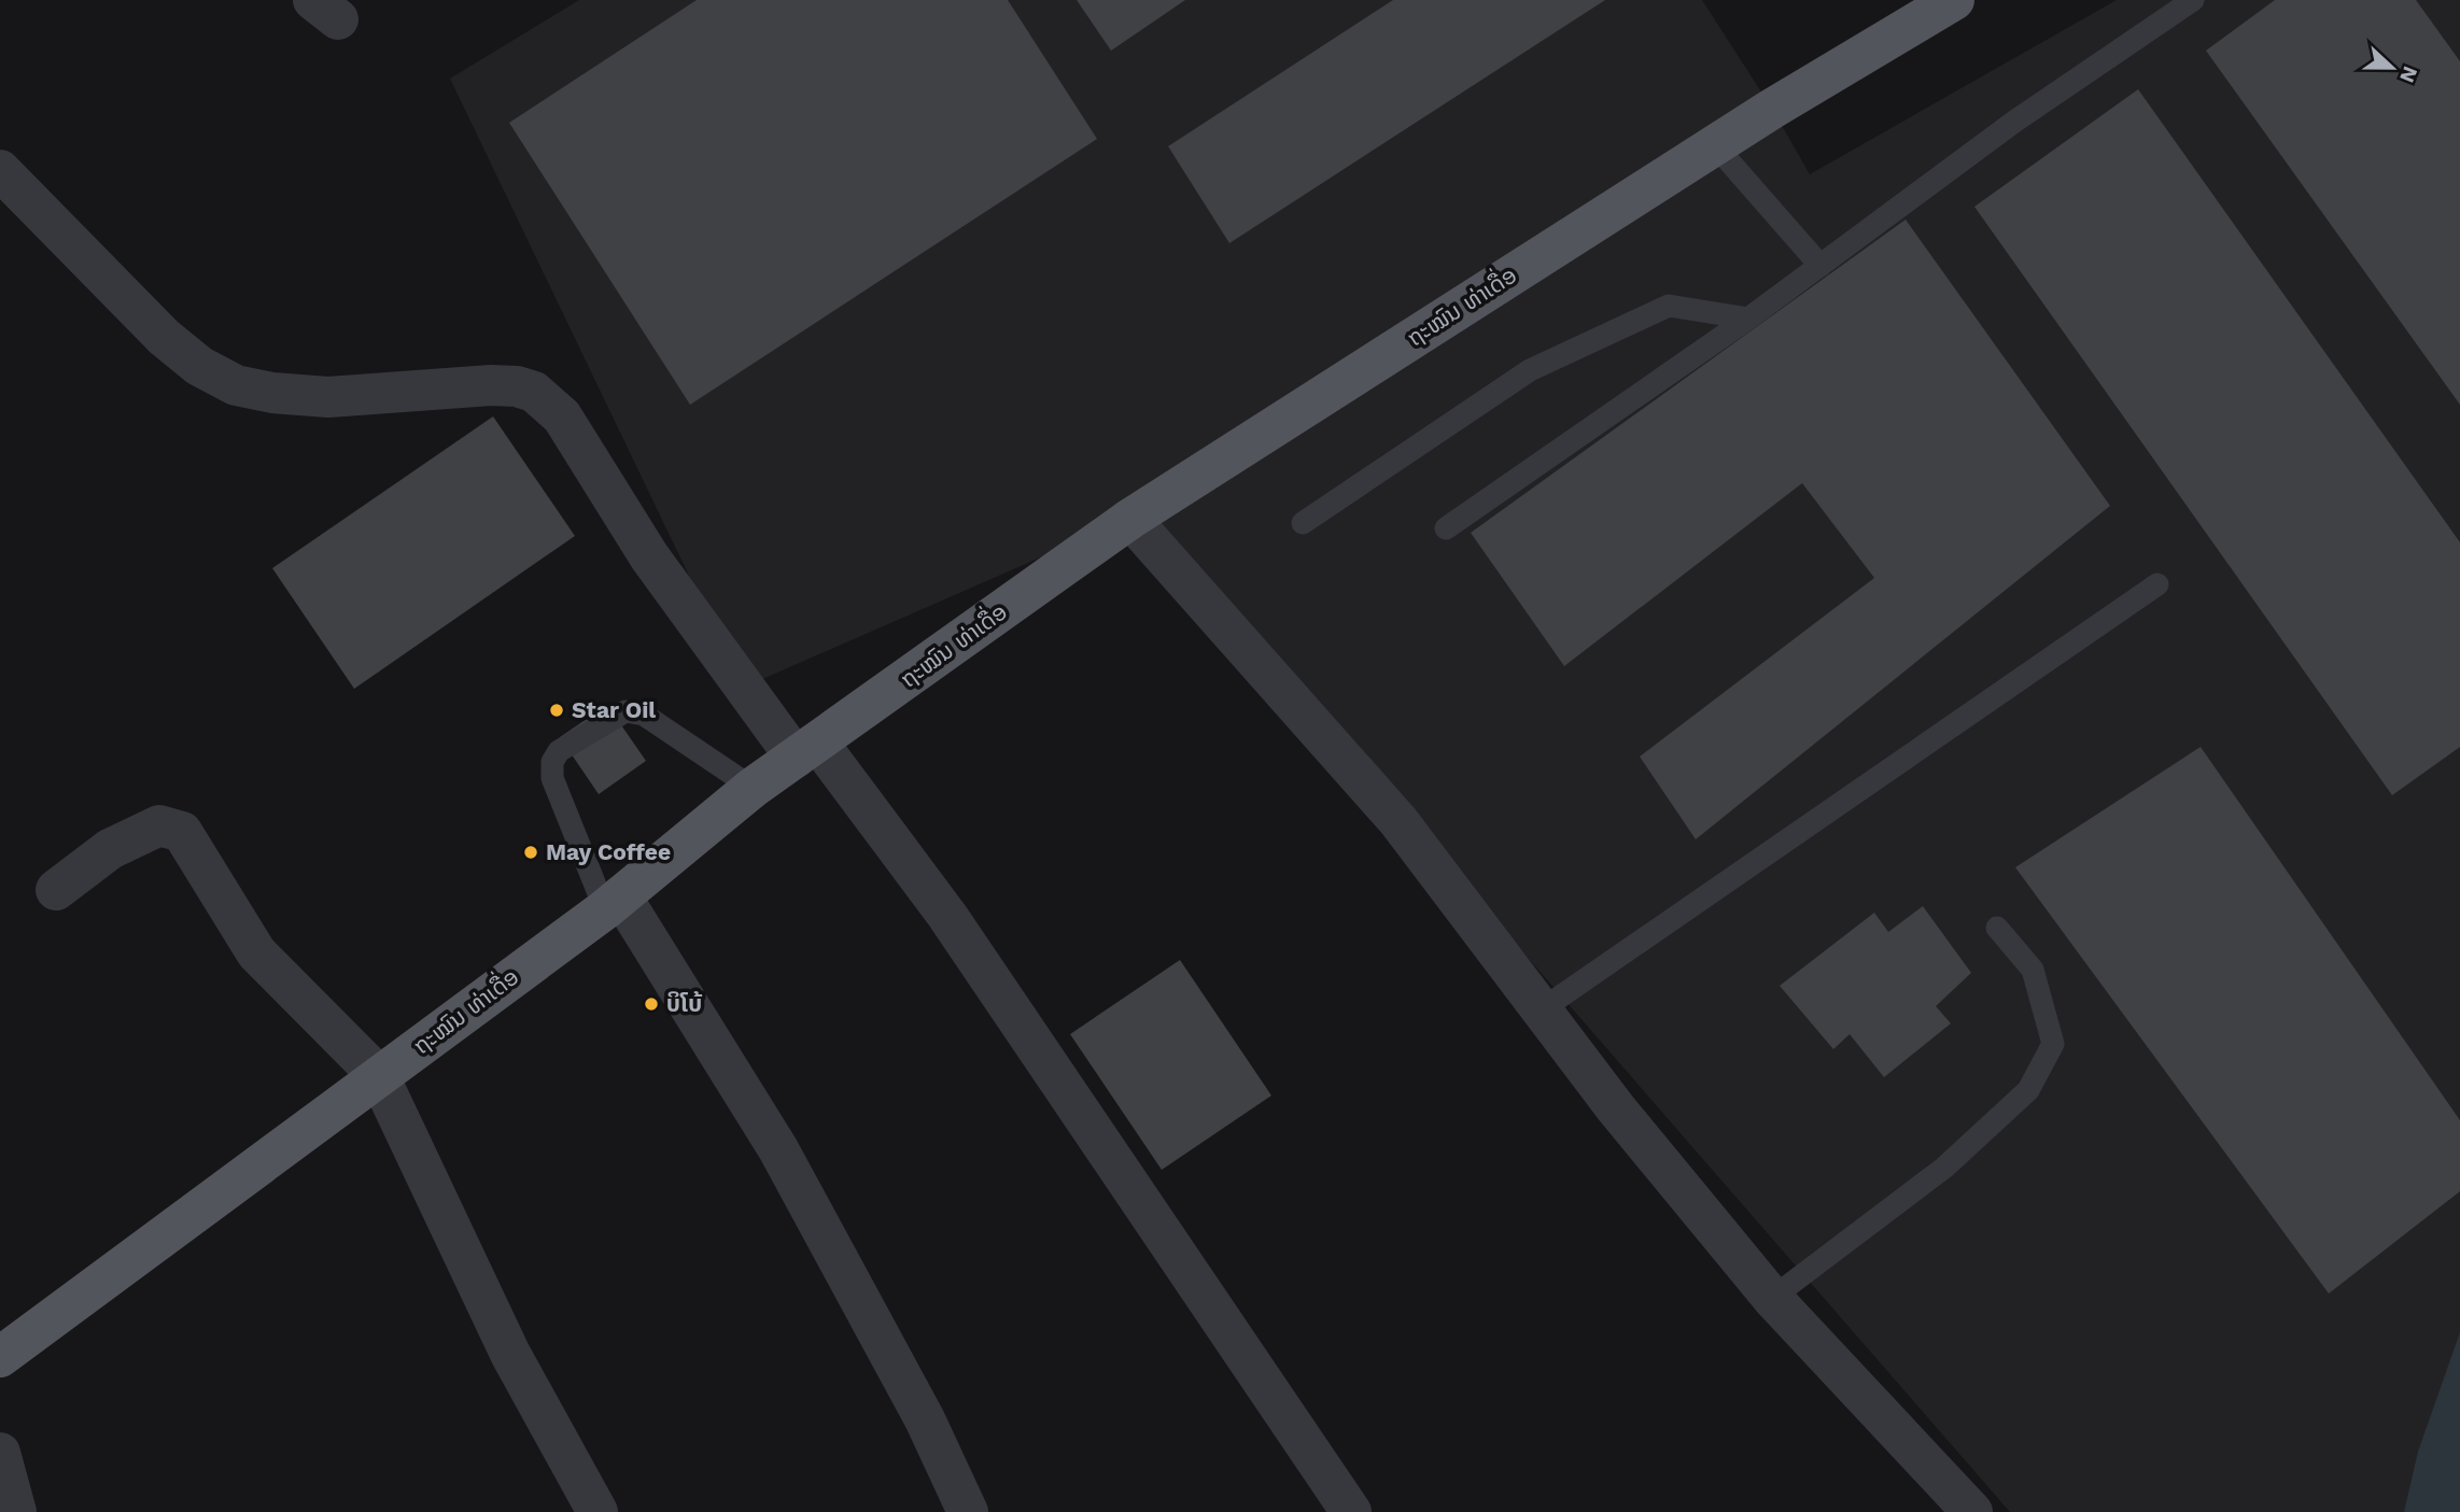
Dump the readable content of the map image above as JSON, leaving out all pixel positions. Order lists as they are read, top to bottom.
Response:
{
  "streets": {
    "main road": ["ຖະໝົນ ທ່າເດື່ອ"]
  },
  "places": ["Star Oil", "May Coffee", "ບິໂບ້"],
  "north": "right"
}
